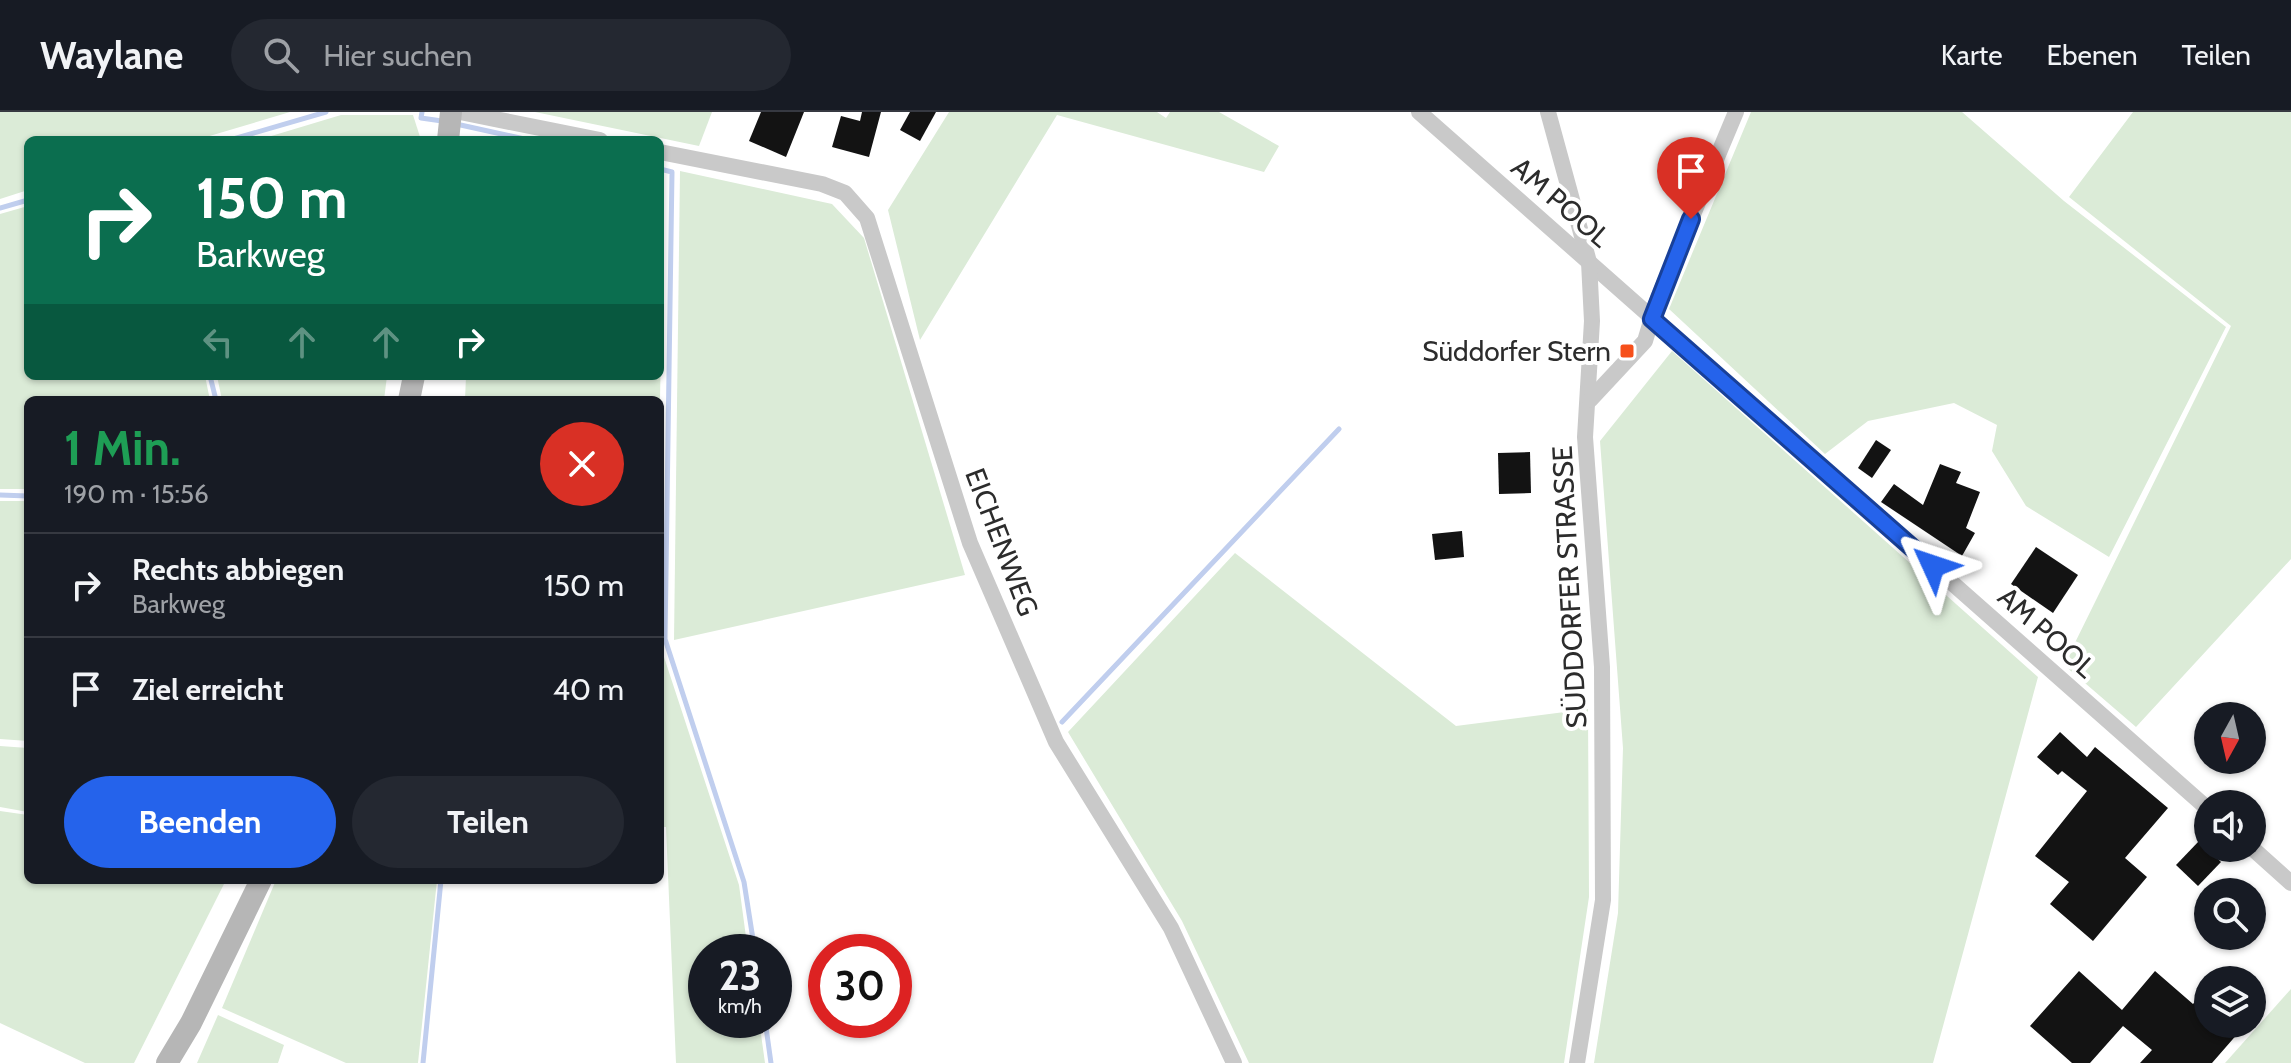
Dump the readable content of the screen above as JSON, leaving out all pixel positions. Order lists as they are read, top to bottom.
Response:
{
  "streets": {
    "street": ["AM POOL", "EICHENWEG", "SÜDDORFER STRASSE"]
  },
  "crossings": [
    ["AM POOL", "SÜDDORFER STRASSE"]
  ],
  "places": {
    "transit": ["Süddorfer Stern"]
  },
  "north": "bottom",
  "page": {
    "header": "Waylane",
    "search": "Hier suchen",
    "nav": ["Karte", "Ebenen", "Teilen"],
    "turn": ["150 m", "Barkweg"],
    "heading": ["1 Min.", "190 m · 15:56"],
    "list": [
      {
        "name": "Rechts abbiegen",
        "note": "Barkweg",
        "value": "150 m"
      },
      {
        "name": "Ziel erreicht",
        "value": "40 m"
      }
    ],
    "buttons": ["Beenden", "Teilen"],
    "speed": "23 km/h",
    "limit": "30"
  }
}
